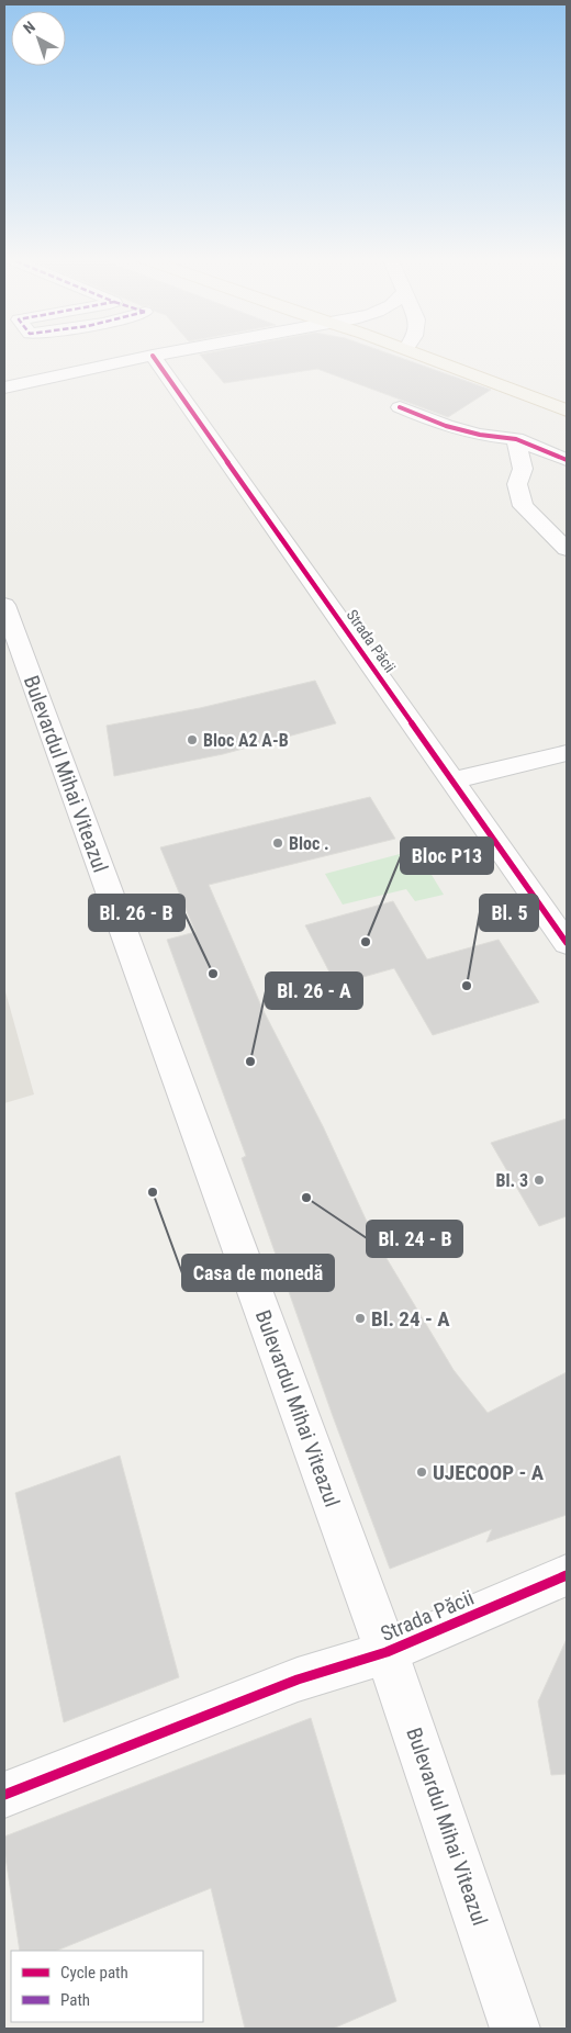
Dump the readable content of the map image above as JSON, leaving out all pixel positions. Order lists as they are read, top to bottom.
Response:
{
  "streets": {
    "street": ["Strada Păcii", "Bulevardul Mihai Viteazul"]
  },
  "crossings": [
    ["Strada Păcii", "Bulevardul Mihai Viteazul"]
  ],
  "places": [
    "Bloc A2 A-B",
    "Bloc .",
    "Bloc P13",
    "Bl. 26 - B",
    "Bl. 5",
    "Bl. 26 - A",
    "Bl. 3",
    "Casa de monedă",
    "Bl. 24 - B",
    "Bl. 24 - A",
    "UJECOOP - A"
  ],
  "legend": ["Cycle path", "Path"],
  "north": "top left"
}
